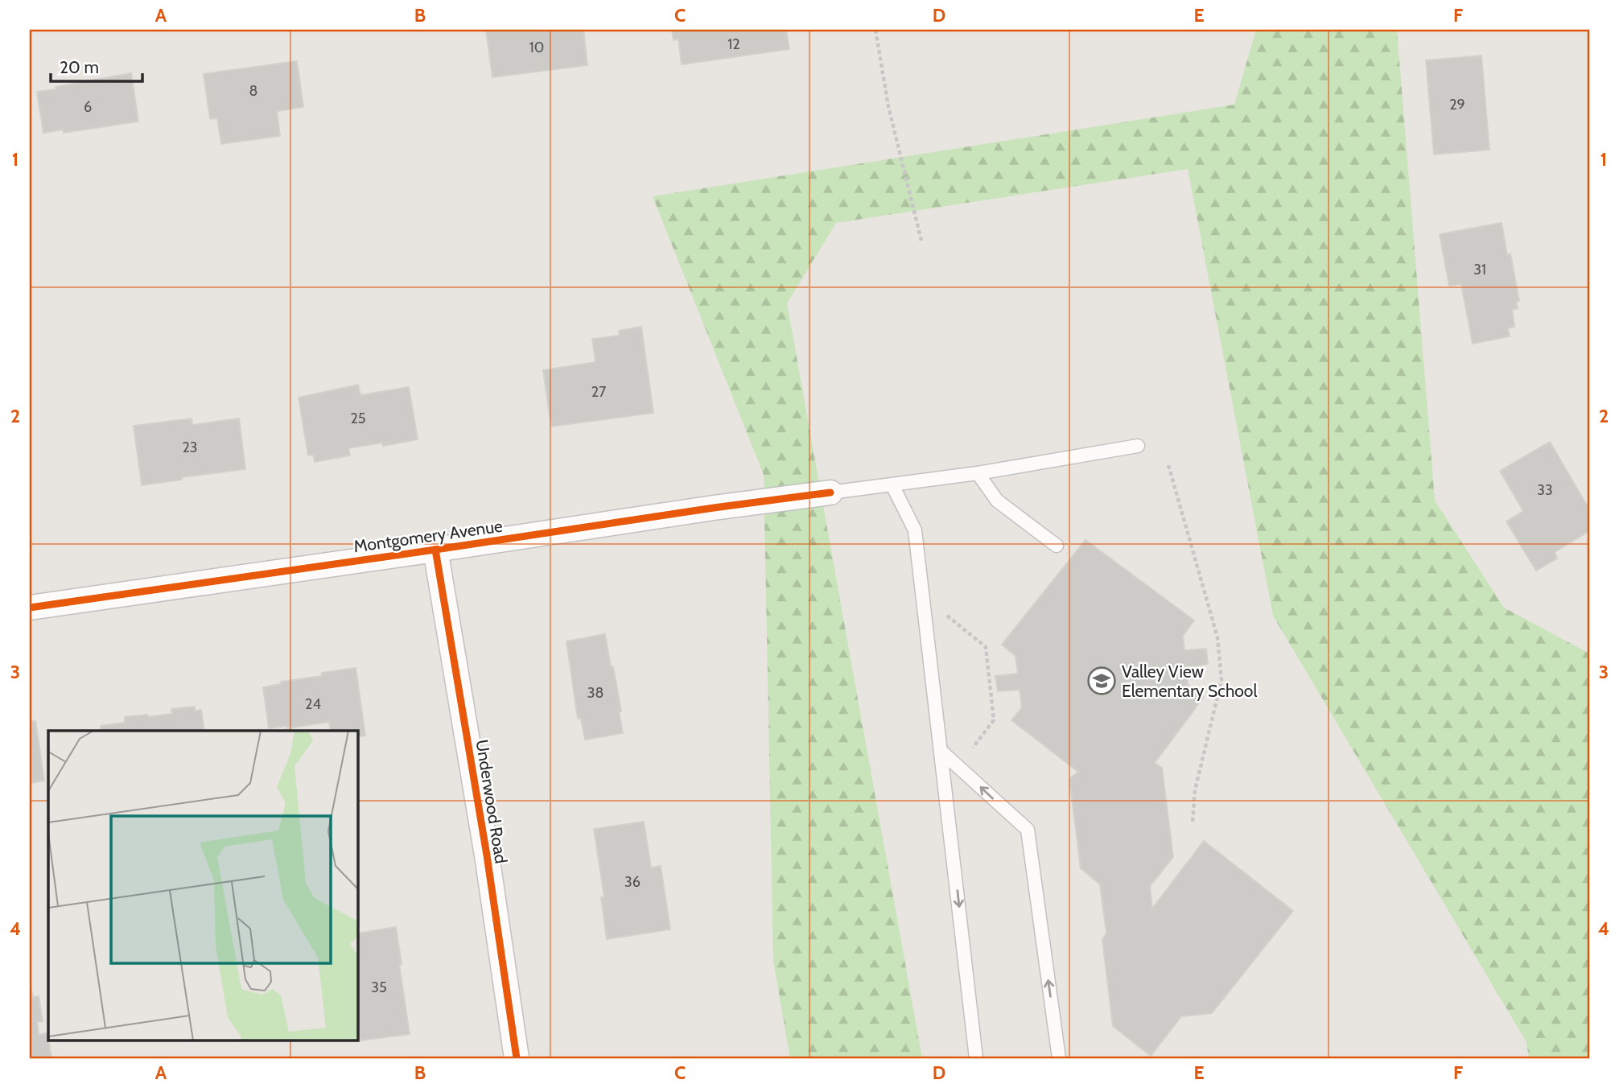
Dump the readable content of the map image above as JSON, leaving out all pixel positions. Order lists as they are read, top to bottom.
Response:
{
  "streets": {
    "street": ["Montgomery Avenue", "Underwood Road"]
  },
  "crossings": [
    ["Montgomery Avenue", "Underwood Road"]
  ],
  "places": {
    "school or university": ["Valley View Elementary School"]
  },
  "house_numbers": [
    "12",
    "10",
    "8",
    "29",
    "6",
    "31",
    "27",
    "25",
    "23",
    "33",
    "38",
    "24",
    "36",
    "35"
  ],
  "scale_bar": "20 m",
  "grid": {
    "columns": [
      "A",
      "B",
      "C",
      "D",
      "E",
      "F"
    ],
    "rows": [
      "1",
      "2",
      "3",
      "4"
    ]
  }
}
